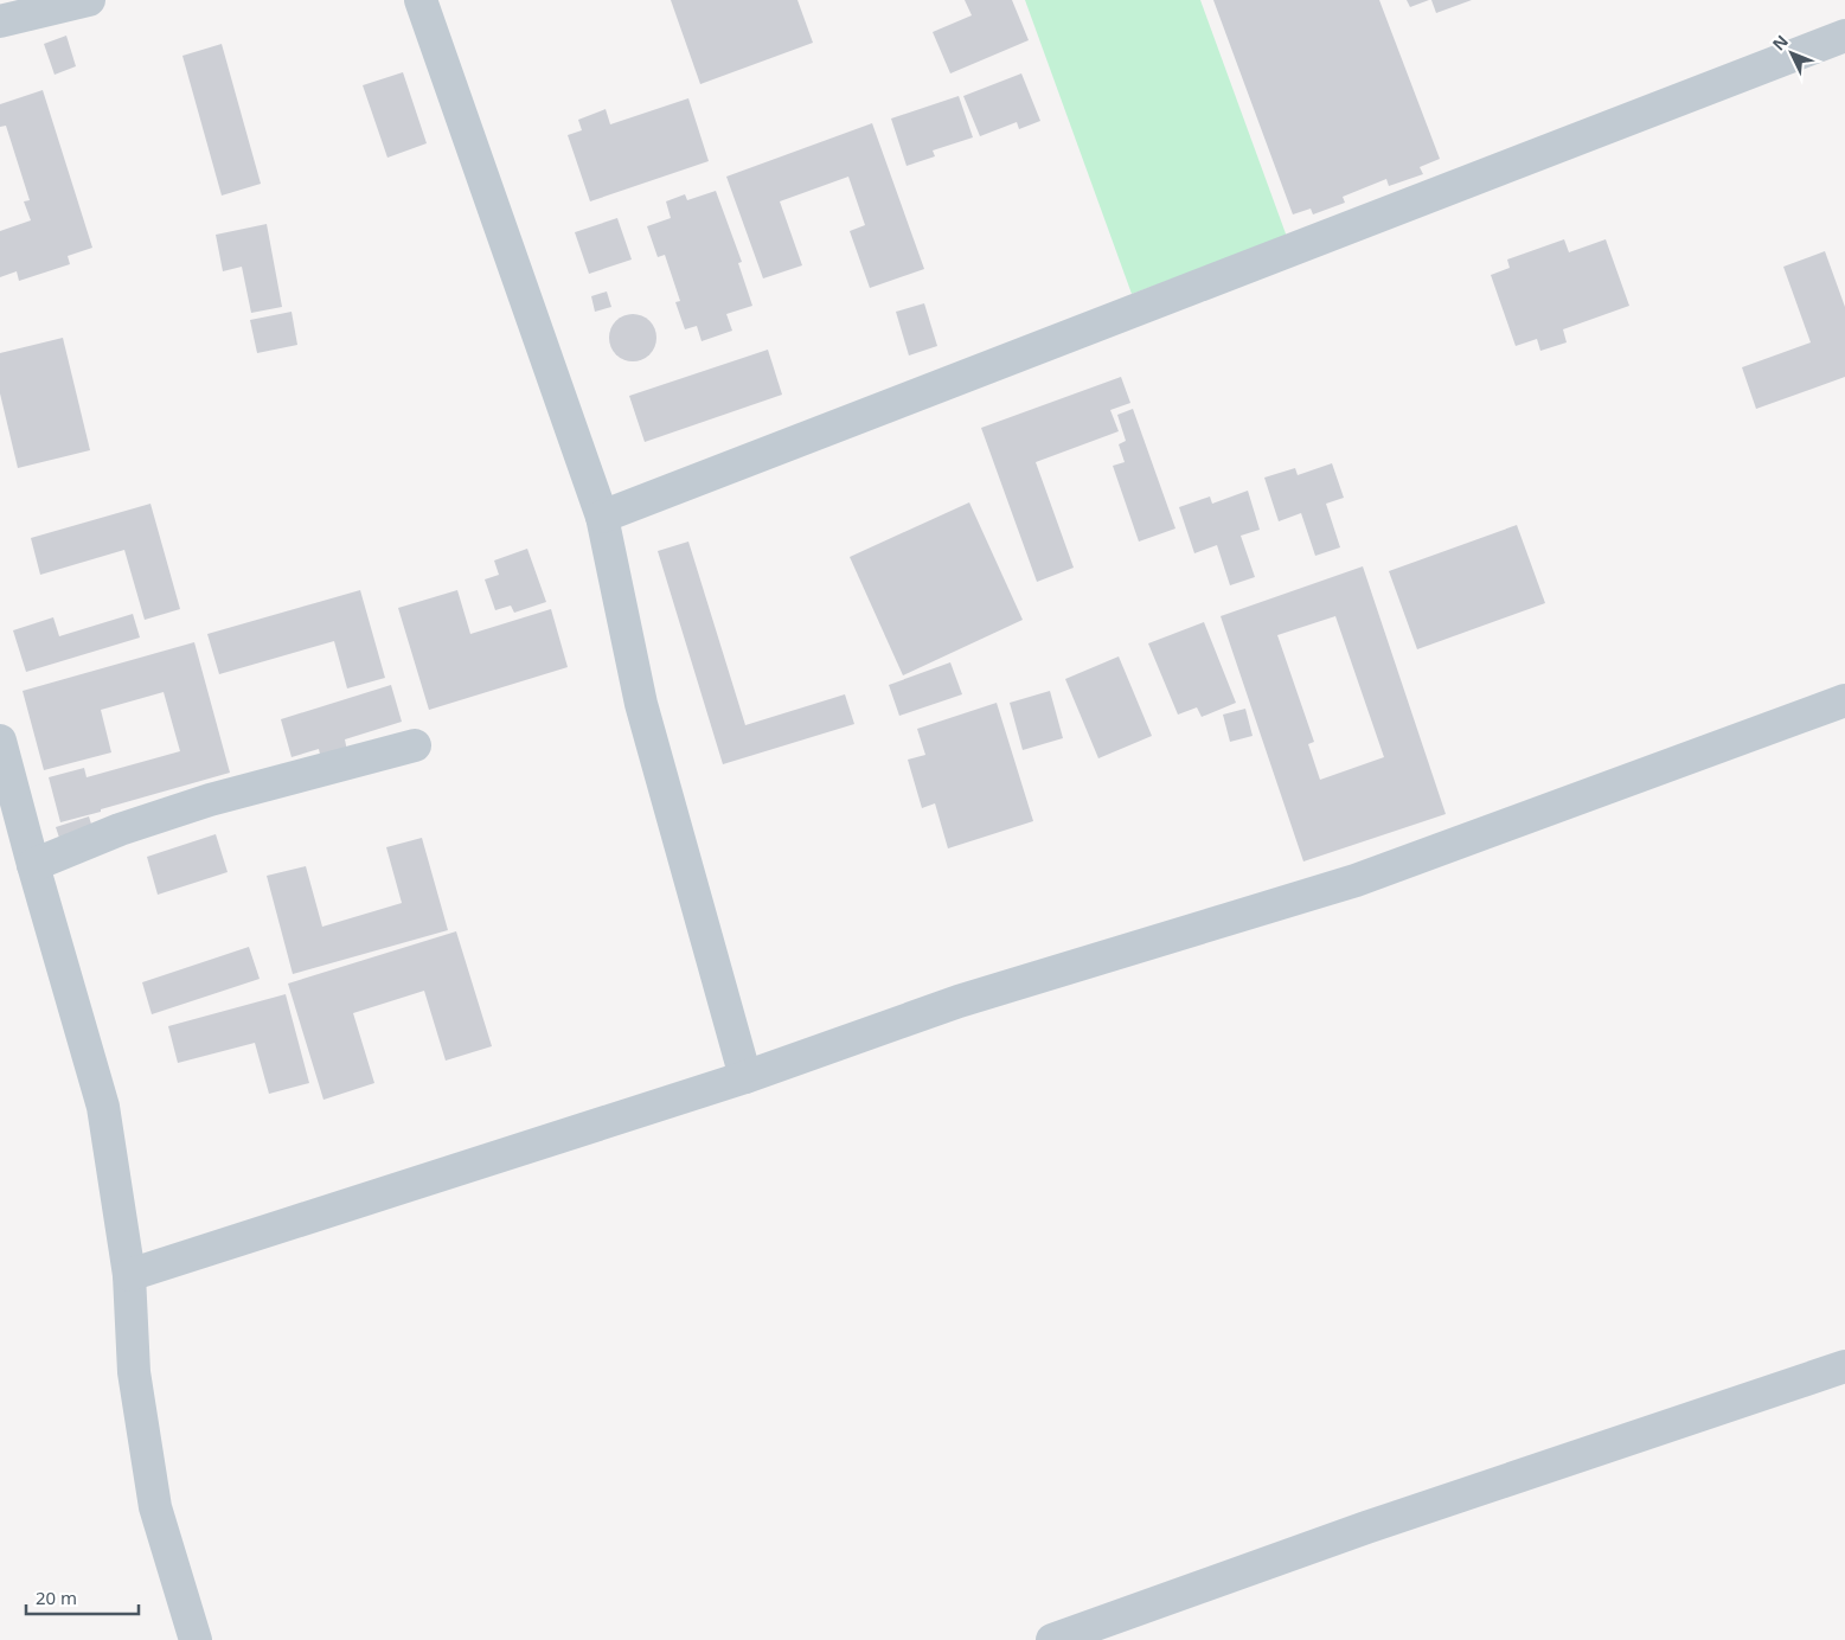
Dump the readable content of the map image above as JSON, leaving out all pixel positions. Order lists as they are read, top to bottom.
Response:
{
  "scale_bar": "20 m",
  "north": "top left"
}
